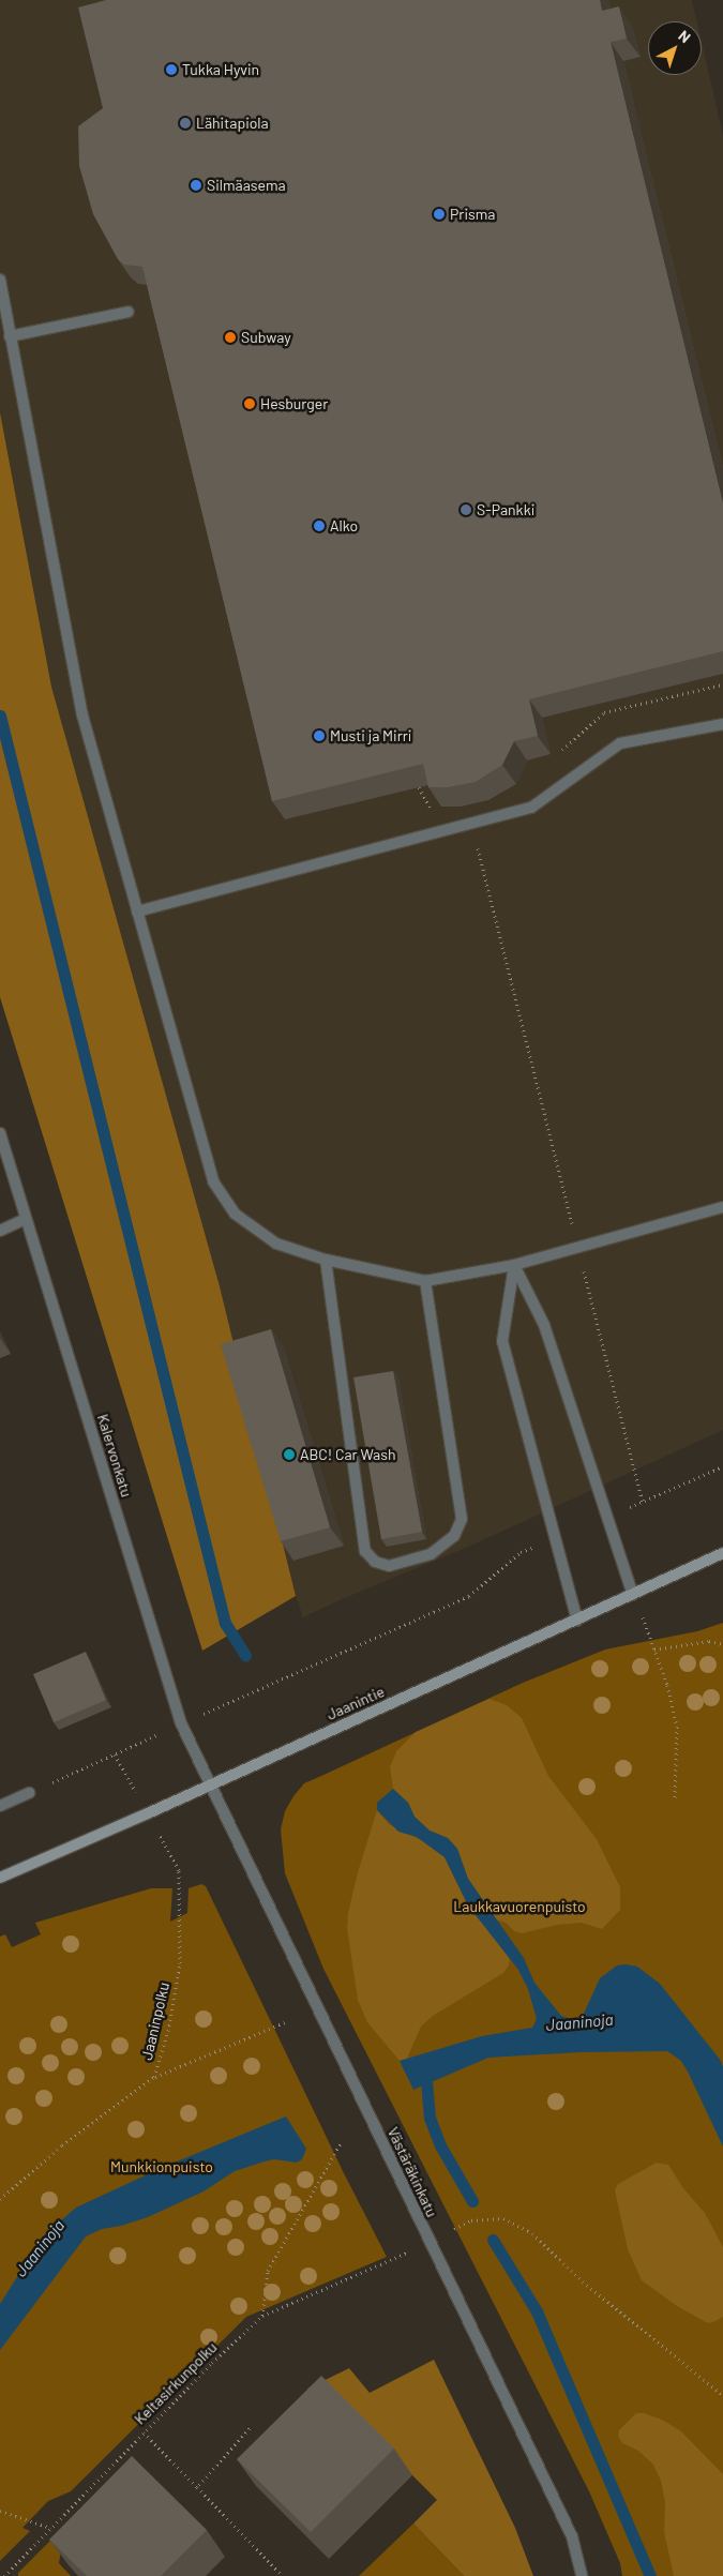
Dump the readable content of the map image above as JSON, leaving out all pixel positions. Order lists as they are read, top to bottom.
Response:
{
  "streets": {
    "main road": ["Jaanintie"],
    "street": ["Kalervonkatu", "Västäräkinkatu"],
    "path": ["Jaaninpolku", "Keltasirkunpolku"]
  },
  "crossings": [
    ["Kalervonkatu", "Jaanintie"],
    ["Kalervonkatu", "Västäräkinkatu"],
    ["Jaanintie", "Västäräkinkatu"]
  ],
  "water": ["Jaaninoja"],
  "parks": ["Laukkavuorenpuisto", "Munkkionpuisto"],
  "places": [
    "Tukka Hyvin",
    "Lähitapiola",
    "Silmäasema",
    "Prisma",
    "Subway",
    "Hesburger",
    "S-Pankki",
    "Alko",
    "Musti ja Mirri",
    "ABC! Car Wash"
  ],
  "north": "top right"
}
